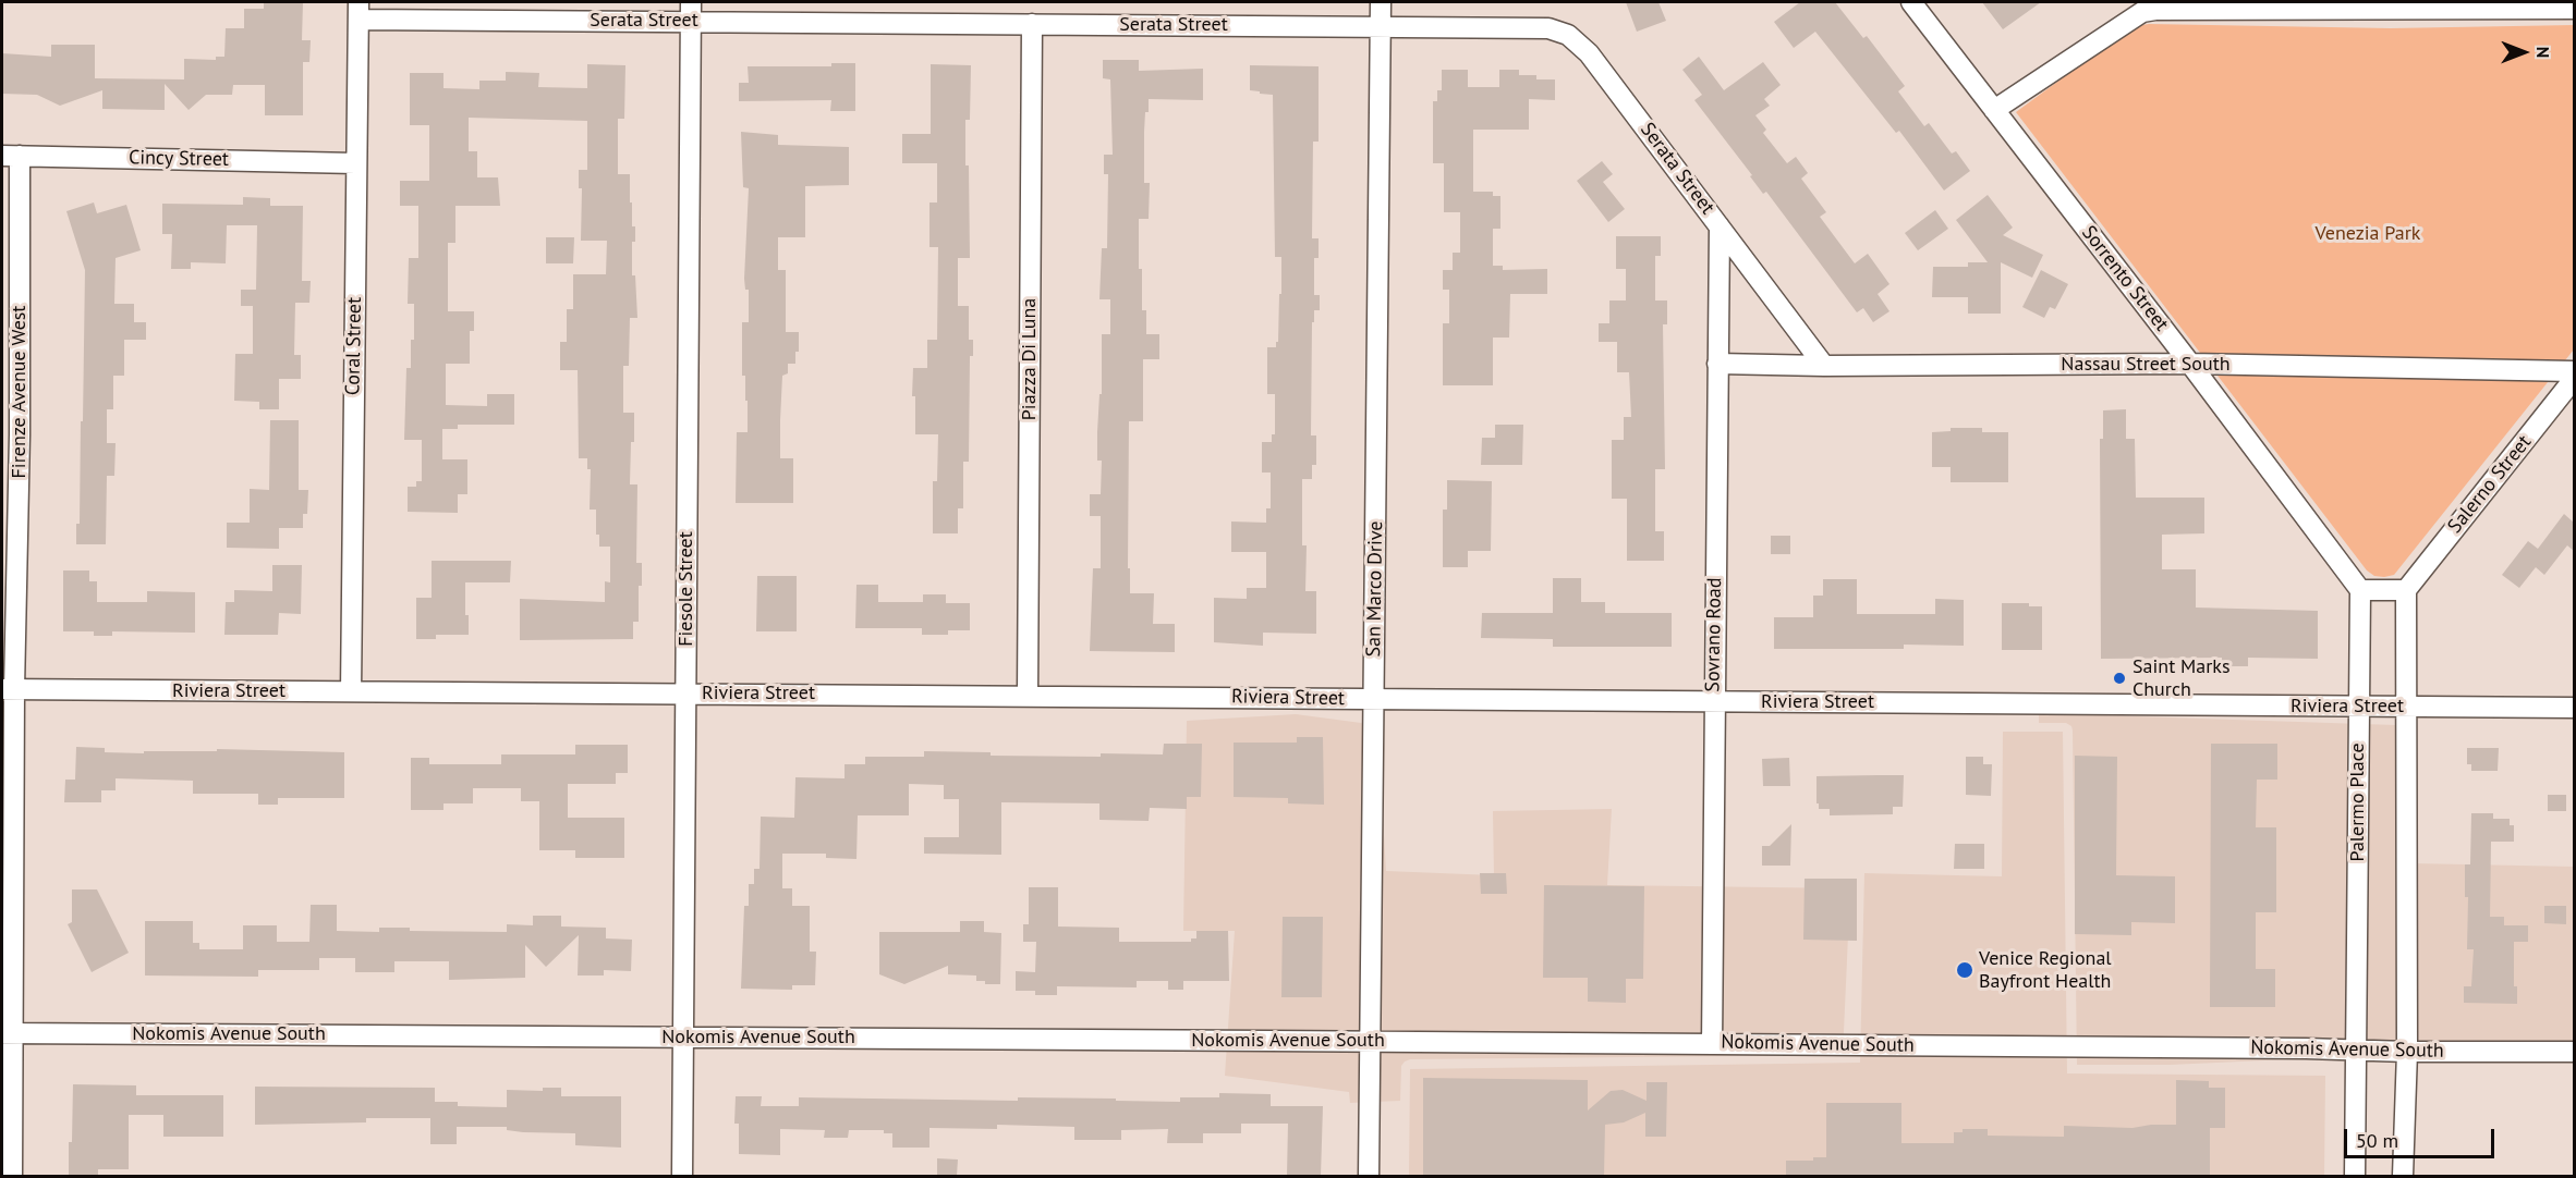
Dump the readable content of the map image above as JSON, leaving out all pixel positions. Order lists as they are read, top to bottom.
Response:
{
  "streets": {
    "street": [
      "Serata Street",
      "Cincy Street",
      "Sorrento Street",
      "Coral Street",
      "Piazza Di Luna",
      "Nassau Street South",
      "Firenze Avenue West",
      "Salerno Street",
      "Fiesole Street",
      "San Marco Drive",
      "Sovrano Road",
      "Riviera Street",
      "Palermo Place",
      "Nokomis Avenue South"
    ]
  },
  "crossings": [
    ["Serata Street", "Coral Street"],
    ["Serata Street", "Piazza Di Luna"],
    ["Serata Street", "Nassau Street South"],
    ["Serata Street", "Fiesole Street"],
    ["Serata Street", "San Marco Drive"],
    ["Serata Street", "Sovrano Road"],
    ["Cincy Street", "Coral Street"],
    ["Cincy Street", "Firenze Avenue West"],
    ["Sorrento Street", "Nassau Street South"],
    ["Sorrento Street", "Palermo Place"],
    ["Coral Street", "Riviera Street"],
    ["Piazza Di Luna", "Riviera Street"],
    ["Nassau Street South", "Sovrano Road"],
    ["Firenze Avenue West", "Riviera Street"],
    ["Firenze Avenue West", "Nokomis Avenue South"],
    ["Fiesole Street", "Riviera Street"],
    ["Fiesole Street", "Nokomis Avenue South"],
    ["San Marco Drive", "Riviera Street"],
    ["San Marco Drive", "Nokomis Avenue South"],
    ["Sovrano Road", "Riviera Street"],
    ["Sovrano Road", "Nokomis Avenue South"],
    ["Riviera Street", "Palermo Place"],
    ["Palermo Place", "Nokomis Avenue South"]
  ],
  "parks": ["Venezia Park"],
  "places": ["Saint Marks Church", "Venice Regional Bayfront Health"],
  "scale_bar": "50 m",
  "north": "right"
}
